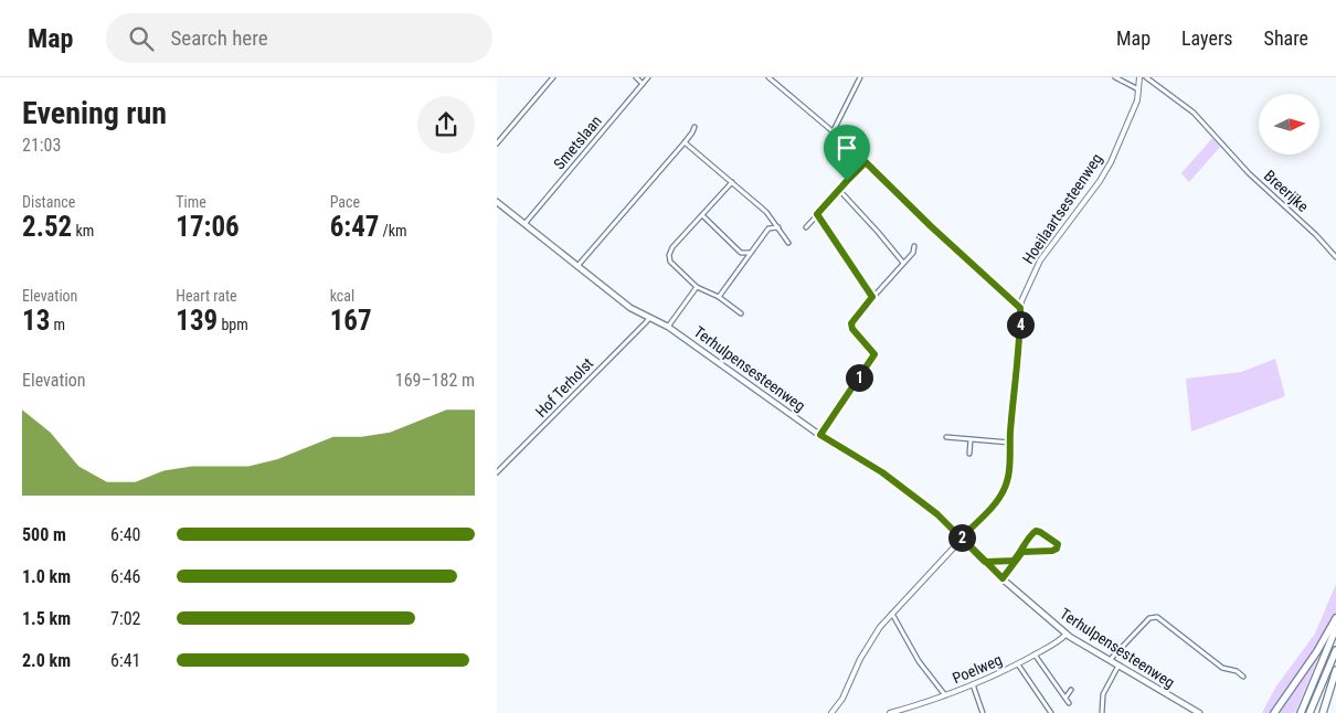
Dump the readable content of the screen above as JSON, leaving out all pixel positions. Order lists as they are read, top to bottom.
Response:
{
  "streets": {
    "main road": ["Terhulpensesteenweg"],
    "street": [
      "Smetslaan",
      "Breerijke",
      "Hoeilaartsesteenweg",
      "Hof Terholst",
      "Poelweg"
    ]
  },
  "crossings": [
    ["Smetslaan", "Terhulpensesteenweg"],
    ["Hoeilaartsesteenweg", "Terhulpensesteenweg"],
    ["Terhulpensesteenweg", "Hof Terholst"],
    ["Terhulpensesteenweg", "Poelweg"]
  ],
  "north": "right",
  "page": {
    "header": "Map",
    "search": "Search here",
    "nav": ["Map", "Layers", "Share"],
    "heading": ["Evening run", "21:03"],
    "stats": [
      ["Distance", "2.52 km"],
      ["Time", "17:06"],
      ["Pace", "6:47 /km"],
      ["Elevation", "13 m"],
      ["Heart rate", "139 bpm"],
      ["kcal", "167"]
    ],
    "pins": ["4", "1", "2"],
    "chart": ["Elevation", "169–182 m"],
    "list": [
      {
        "name": "500 m",
        "note": "6:40"
      },
      {
        "name": "1.0 km",
        "note": "6:46"
      },
      {
        "name": "1.5 km",
        "note": "7:02"
      },
      {
        "name": "2.0 km",
        "note": "6:41"
      }
    ]
  }
}
